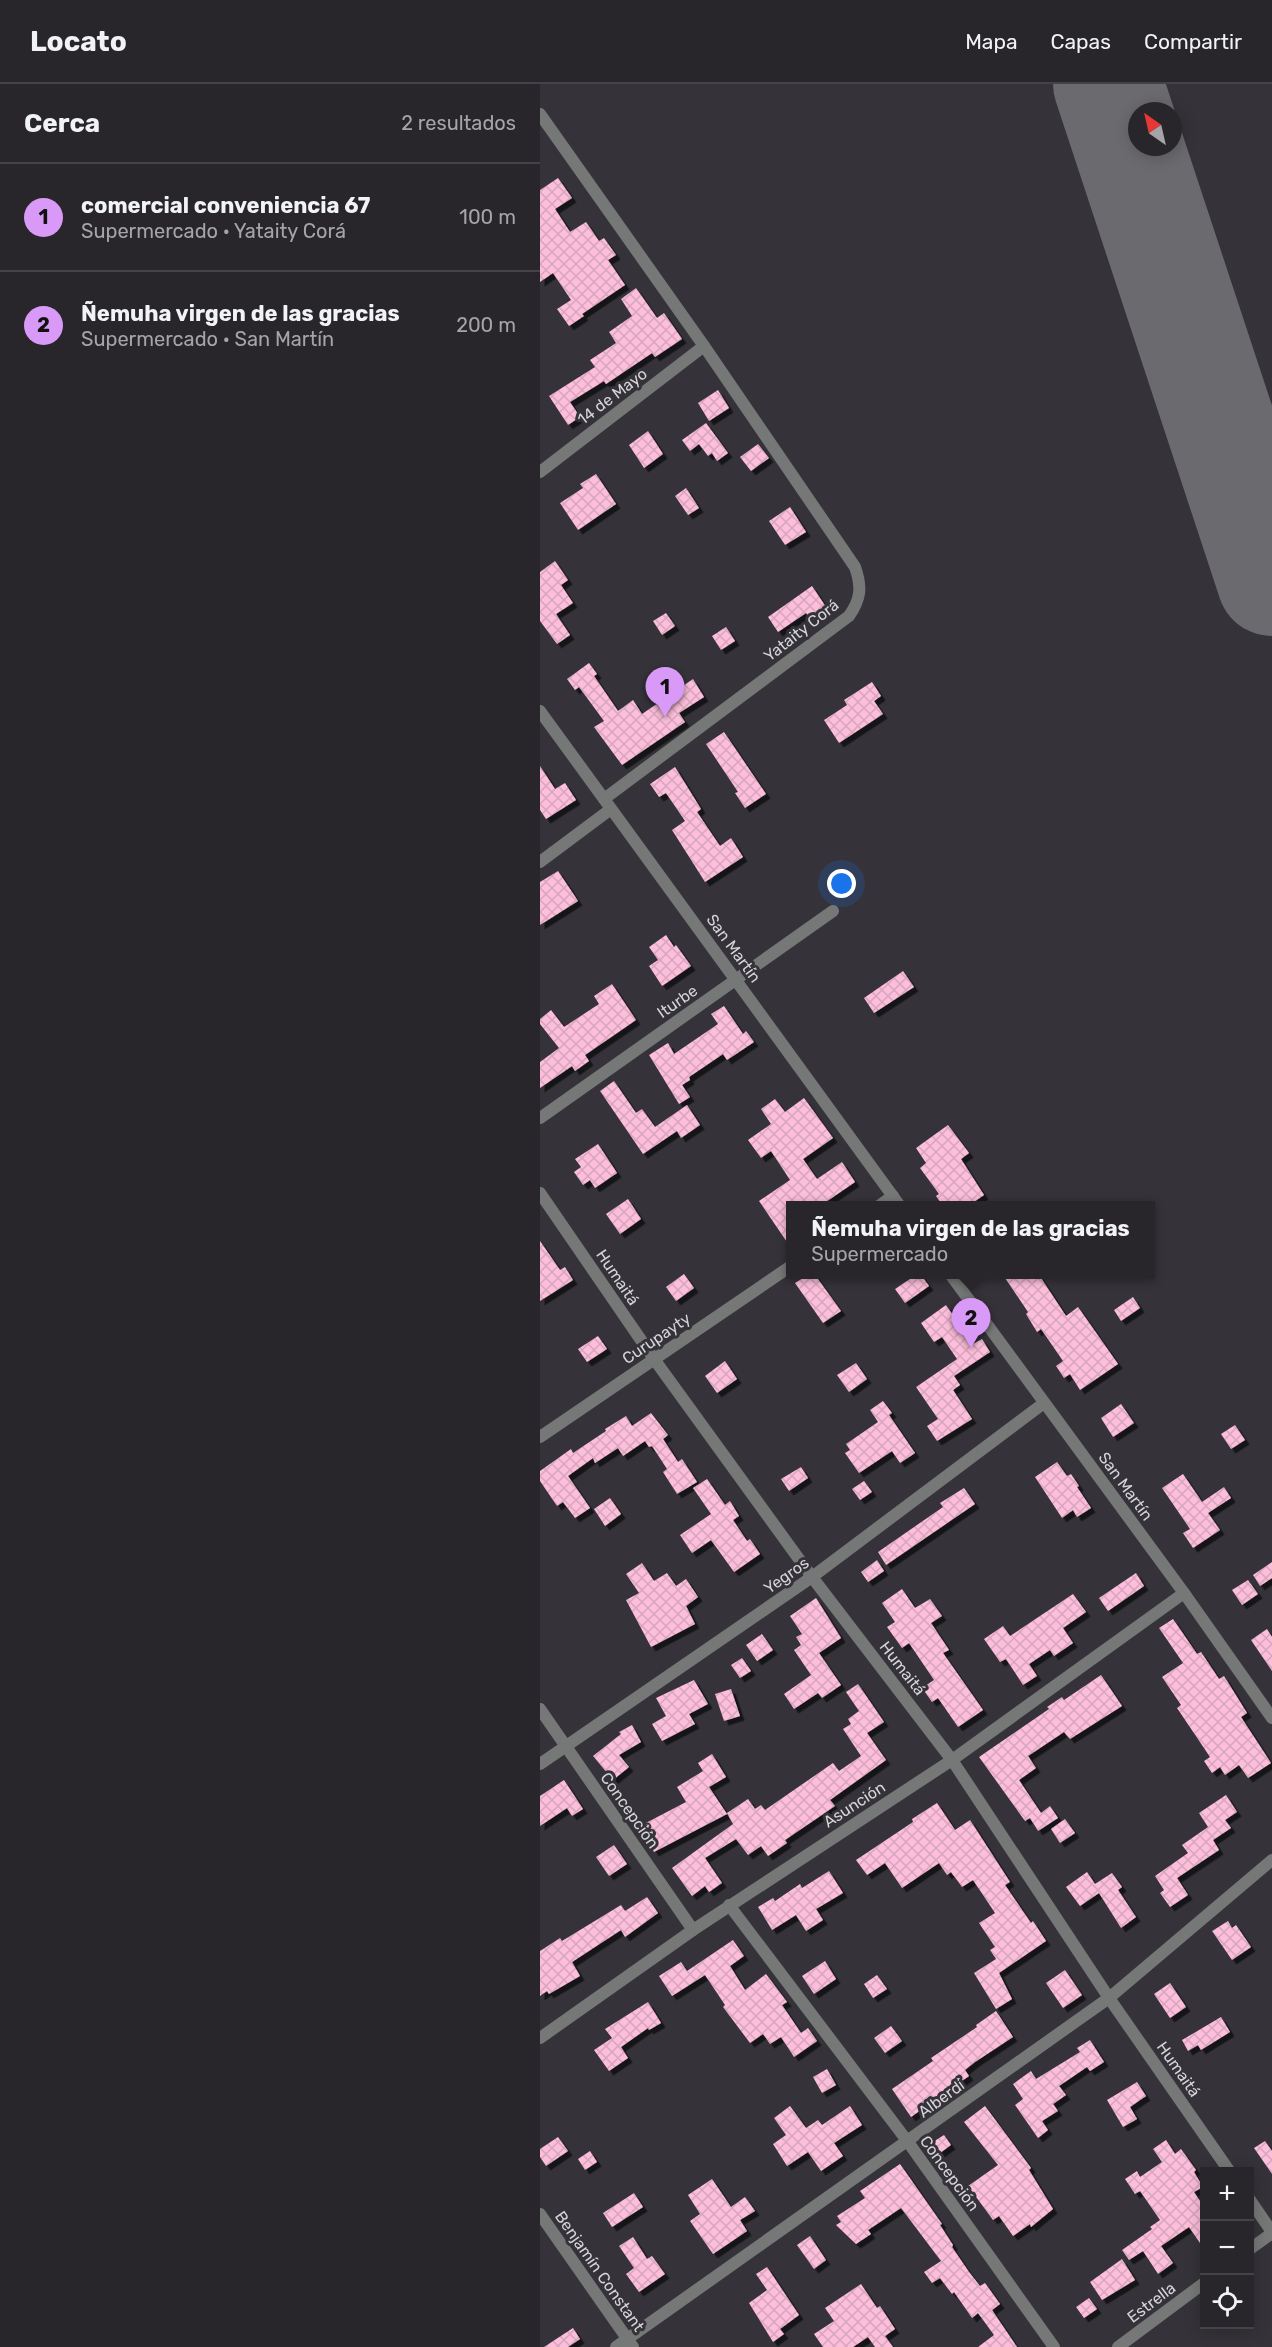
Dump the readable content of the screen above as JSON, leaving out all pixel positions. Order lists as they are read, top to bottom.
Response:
{
  "streets": {
    "street": [
      "14 de Mayo",
      "Yataity Corá",
      "San Martín",
      "Iturbe",
      "Humaitá",
      "Curupayty",
      "Yegros",
      "Asunción",
      "Concepción",
      "Alberdí",
      "Benjamín Constant",
      "Estrella"
    ]
  },
  "crossings": [
    ["14 de Mayo", "Yataity Corá"],
    ["Yataity Corá", "San Martín"],
    ["San Martín", "Iturbe"],
    ["San Martín", "Yegros"],
    ["San Martín", "Asunción"],
    ["Humaitá", "Curupayty"],
    ["Humaitá", "Yegros"],
    ["Humaitá", "Asunción"],
    ["Humaitá", "Alberdí"],
    ["Yegros", "Concepción"],
    ["Asunción", "Concepción"],
    ["Concepción", "Alberdí"],
    ["Alberdí", "Benjamín Constant"]
  ],
  "north": "top left",
  "page": {
    "header": "Locato",
    "nav": ["Mapa", "Capas", "Compartir"],
    "heading": ["Cerca", "2 resultados"],
    "list": [
      {
        "mark": "1",
        "name": "comercial conveniencia 67",
        "note": "Supermercado · Yataity Corá",
        "value": "100 m"
      },
      {
        "mark": "2",
        "name": "Ñemuha virgen de las gracias",
        "note": "Supermercado · San Martín",
        "value": "200 m"
      }
    ],
    "pins": ["1", "2"],
    "popup": ["Ñemuha virgen de las gracias", "Supermercado"],
    "map_buttons": ["+", "−"]
  }
}
